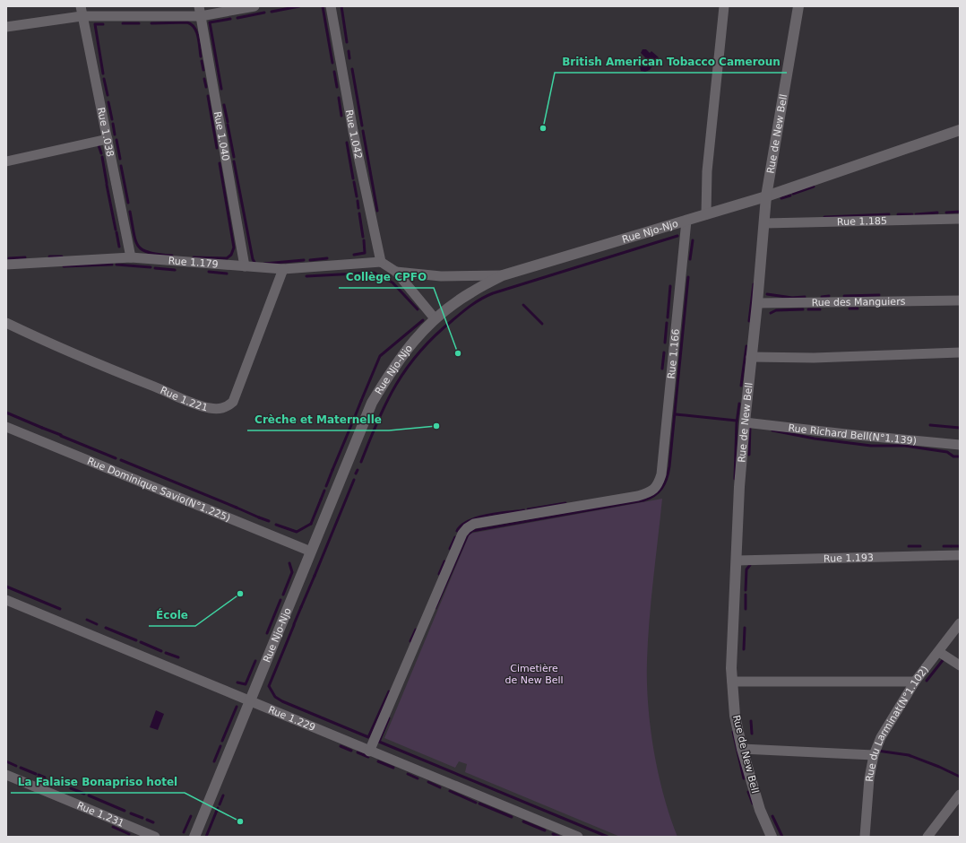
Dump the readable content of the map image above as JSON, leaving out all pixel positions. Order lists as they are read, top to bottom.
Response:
{
  "streets": {
    "main road": ["Rue de New Bell", "Rue Njo-Njo"],
    "street": [
      "Rue 1.038",
      "Rue 1.042",
      "Rue 1.040",
      "Rue 1.185",
      "Rue 1.179",
      "Rue des Manguiers",
      "Rue 1.166",
      "Rue 1.221",
      "Rue Richard Bell(N°1.139)",
      "Rue Dominique Savio(N°1.225)",
      "Rue 1.193",
      "Rue 1.229",
      "Rue du Larminat(N°1.102)",
      "Rue 1.231"
    ]
  },
  "crossings": [
    ["Rue 1.038", "Rue 1.179"],
    ["Rue 1.042", "Rue 1.179"],
    ["Rue de New Bell", "Rue 1.185"],
    ["Rue de New Bell", "Rue Njo-Njo"],
    ["Rue de New Bell", "Rue des Manguiers"],
    ["Rue de New Bell", "Rue Richard Bell(N°1.139)"],
    ["Rue de New Bell", "Rue 1.193"],
    ["Rue 1.040", "Rue 1.179"],
    ["Rue Njo-Njo", "Rue 1.166"],
    ["Rue Njo-Njo", "Rue Dominique Savio(N°1.225)"],
    ["Rue Njo-Njo", "Rue 1.229"],
    ["Rue 1.179", "Rue 1.221"],
    ["Rue 1.166", "Rue 1.229"]
  ],
  "parks": ["Cimetière de New Bell"],
  "places": [
    "British American Tobacco Cameroun",
    "Collège CPFO",
    "Crèche et Maternelle",
    "École",
    "La Falaise Bonapriso hotel"
  ]
}
